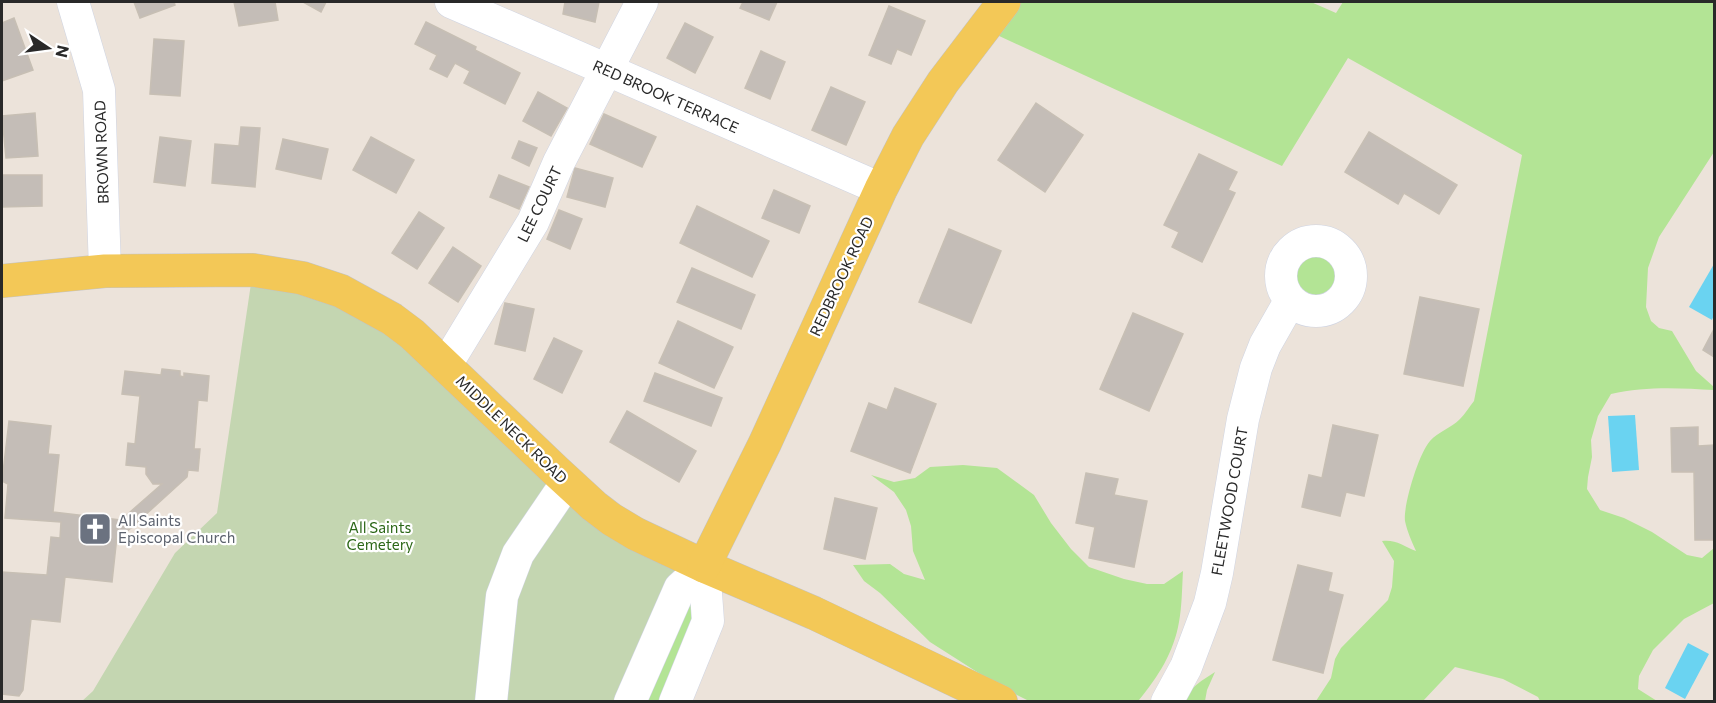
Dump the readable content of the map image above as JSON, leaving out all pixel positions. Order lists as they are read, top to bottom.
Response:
{
  "streets": {
    "main road": ["REDBROOK ROAD", "MIDDLE NECK ROAD"],
    "street": [
      "RED BROOK TERRACE",
      "BROWN ROAD",
      "LEE COURT",
      "FLEETWOOD COURT"
    ]
  },
  "crossings": [
    ["RED BROOK TERRACE", "LEE COURT"],
    ["RED BROOK TERRACE", "REDBROOK ROAD"],
    ["BROWN ROAD", "MIDDLE NECK ROAD"],
    ["LEE COURT", "MIDDLE NECK ROAD"],
    ["REDBROOK ROAD", "MIDDLE NECK ROAD"]
  ],
  "parks": ["All Saints Cemetery"],
  "places": {
    "church": ["All Saints Episcopal Church"]
  },
  "north": "right"
}
